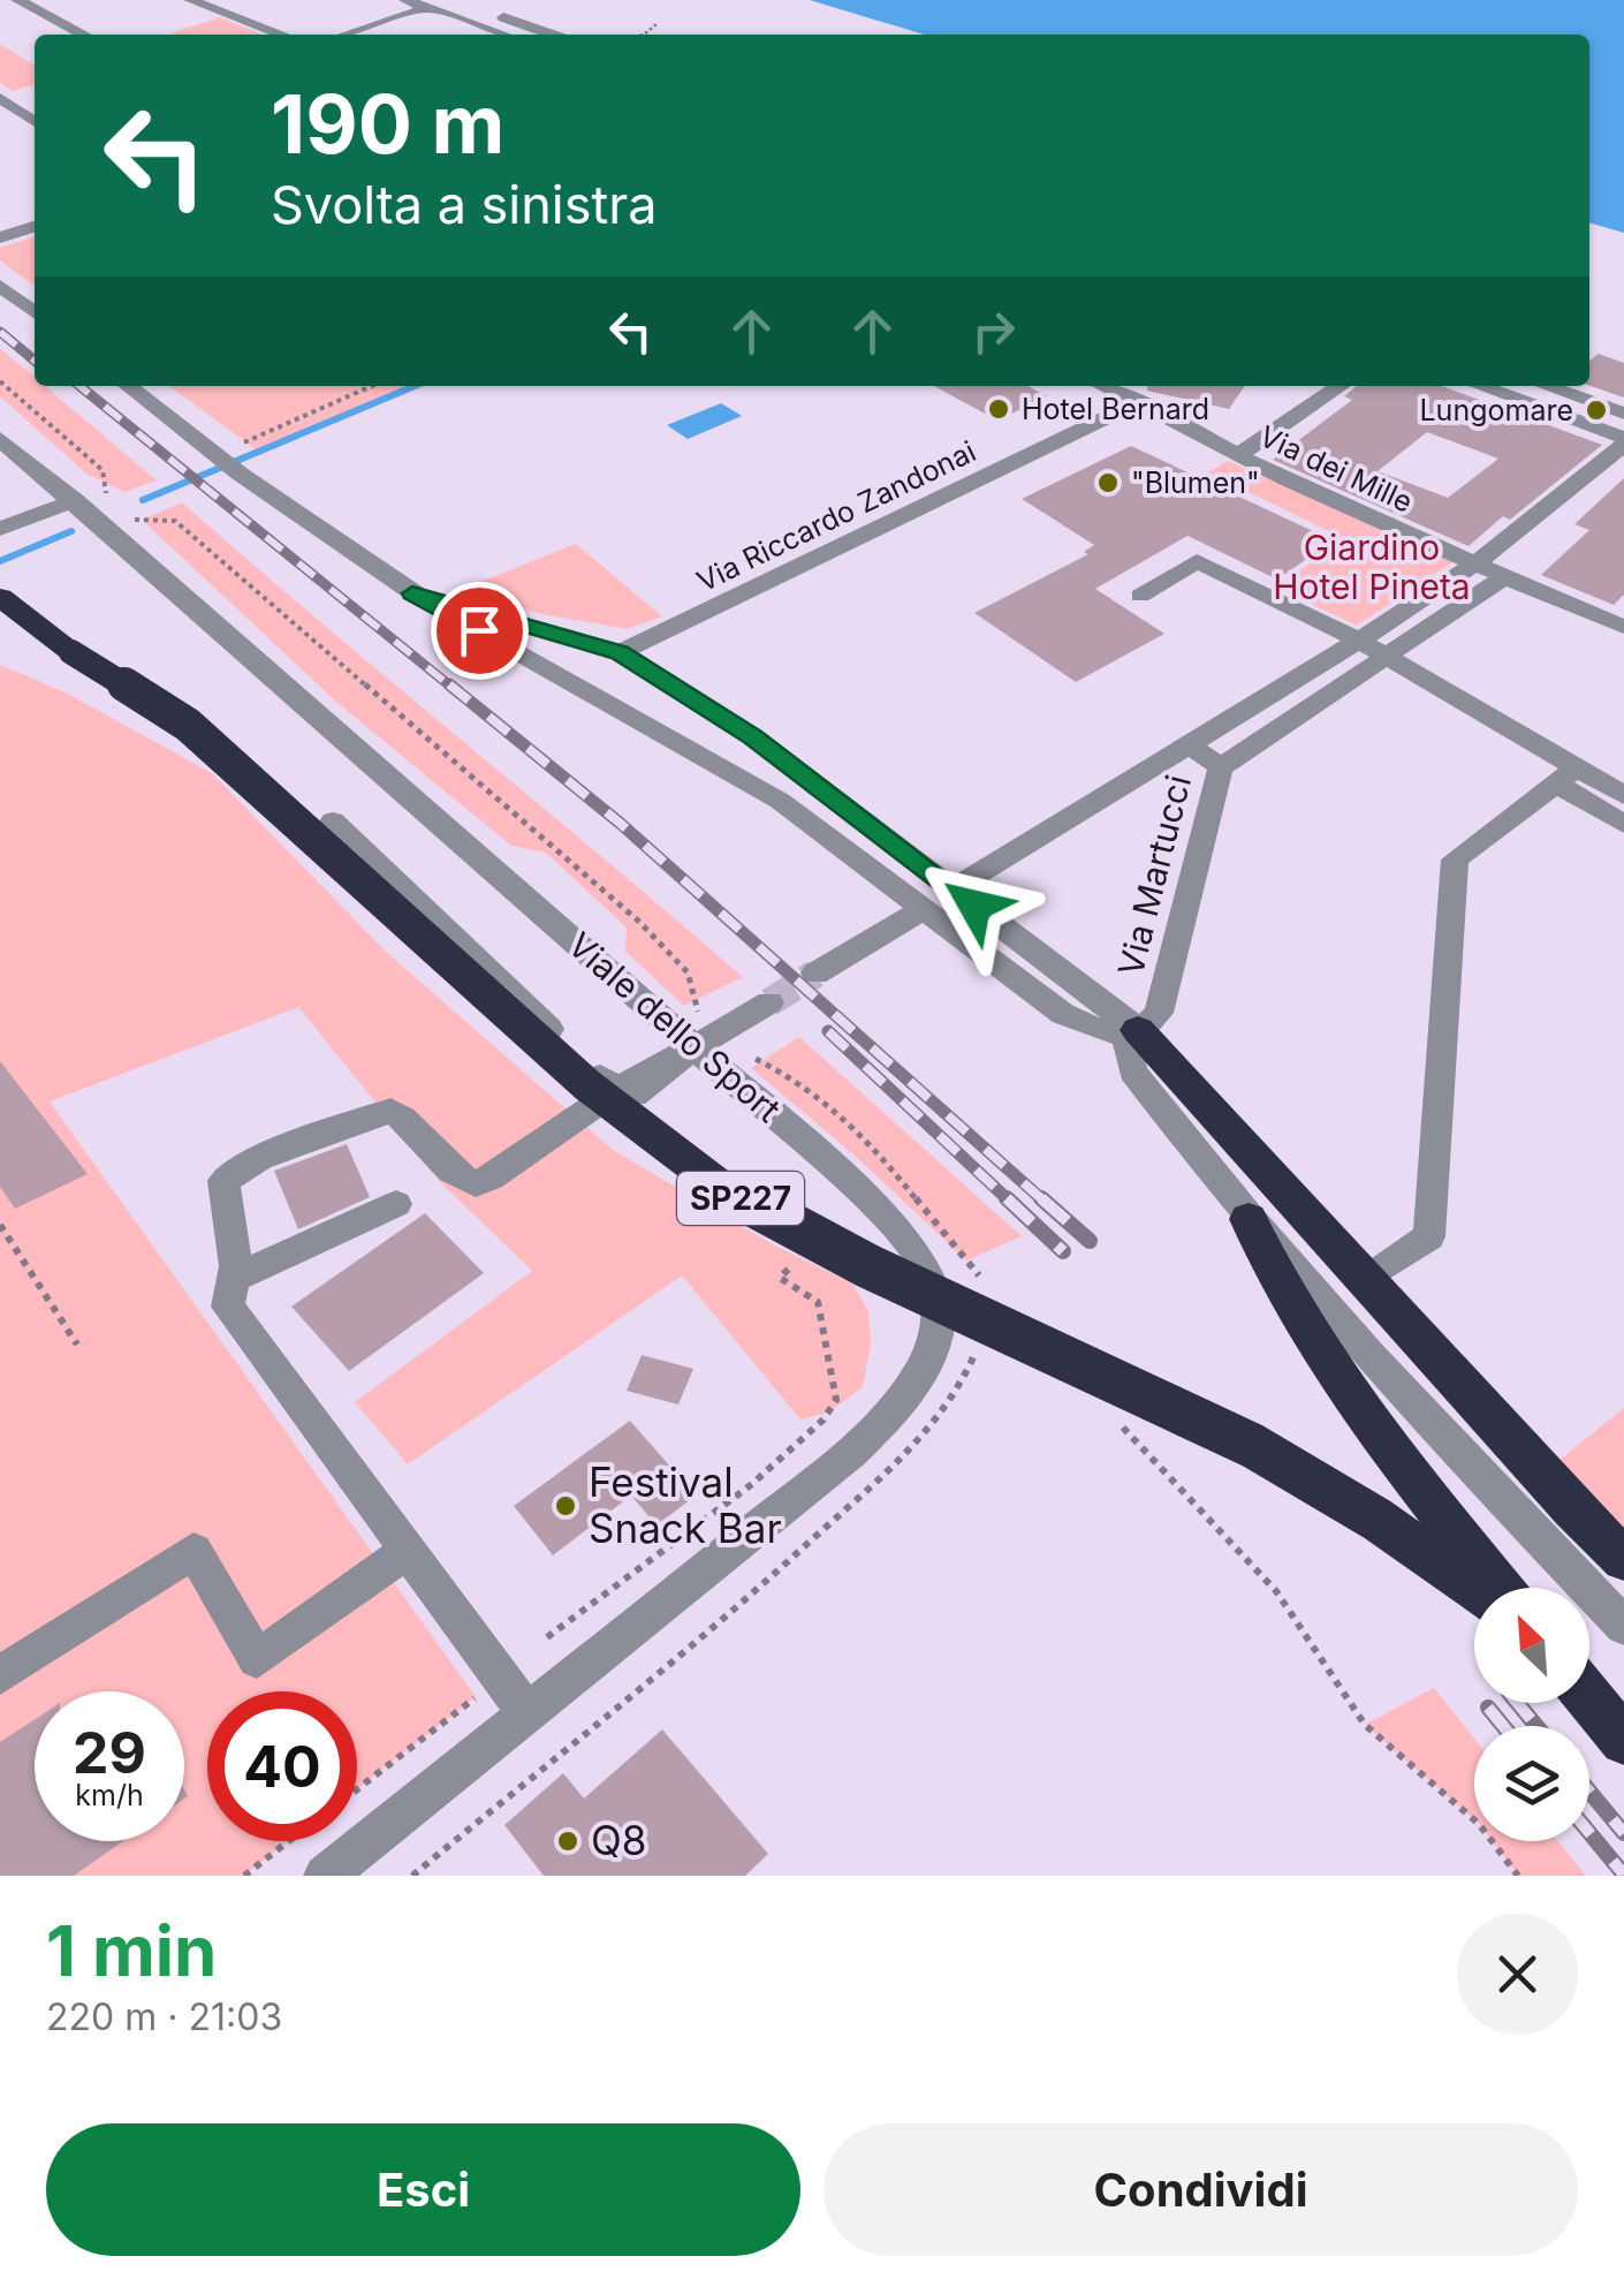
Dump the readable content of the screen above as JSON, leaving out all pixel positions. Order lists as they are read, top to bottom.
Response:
{
  "streets": {
    "highway": ["SP227"],
    "street": [
      "Via dei Mille",
      "Via Riccardo Zandonai",
      "Via Martucci",
      "Viale dello Sport"
    ]
  },
  "crossings": [
    ["Via dei Mille", "Via Riccardo Zandonai"]
  ],
  "parks": ["Giardino Hotel Pineta"],
  "places": [
    "Hotel Bernard",
    "Lungomare",
    "\"Blumen\"",
    "Festival Snack Bar",
    "Q8"
  ],
  "north": "top left",
  "page": {
    "turn": ["190 m", "Svolta a sinistra"],
    "speed": "29 km/h",
    "limit": "40",
    "heading": ["1 min", "220 m · 21:03"],
    "buttons": ["Esci", "Condividi"]
  }
}
